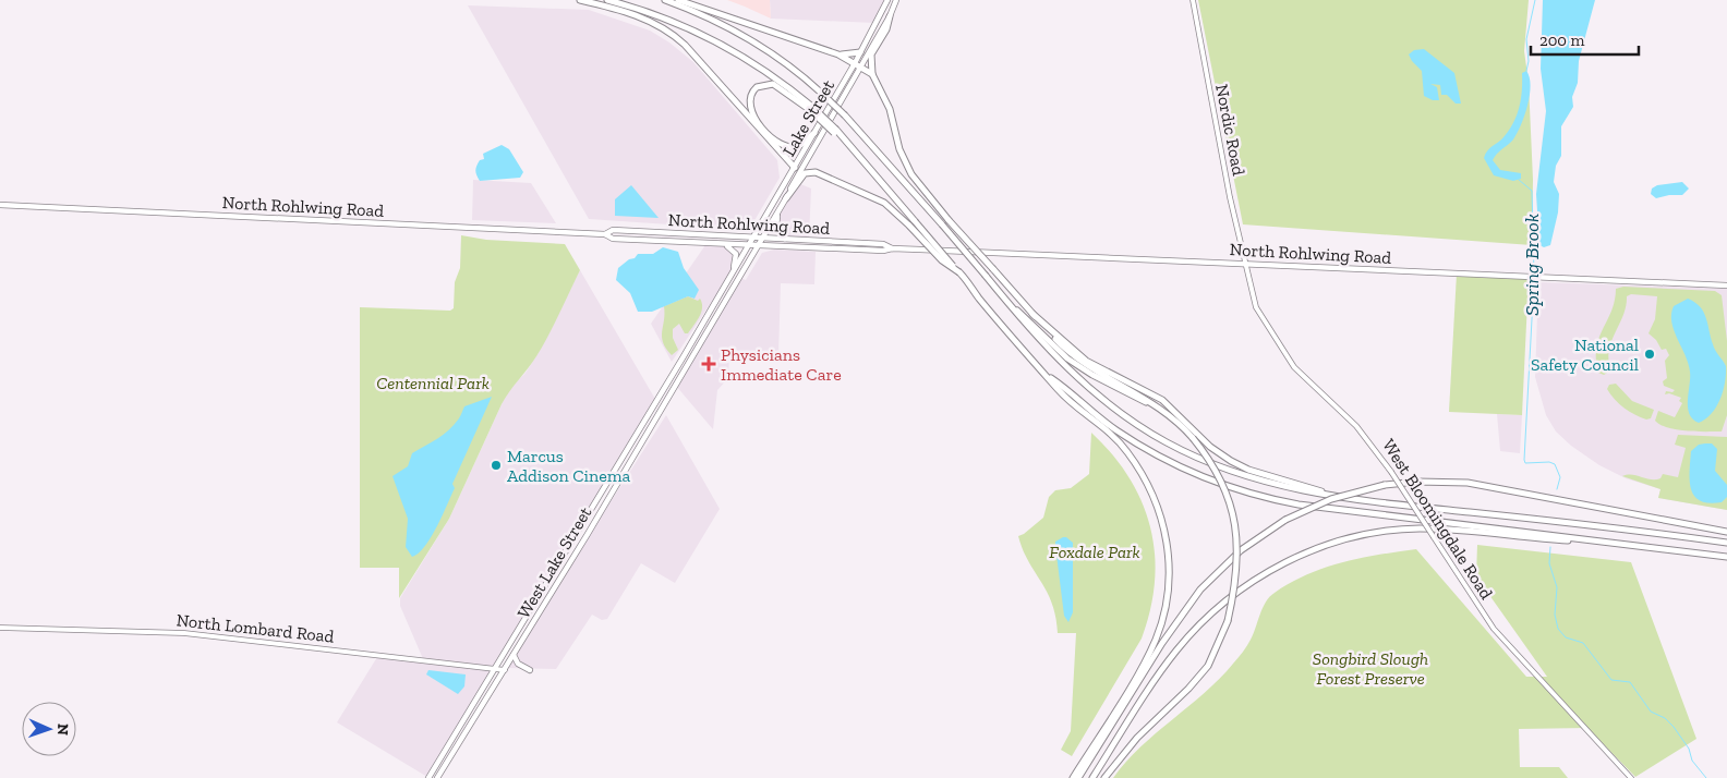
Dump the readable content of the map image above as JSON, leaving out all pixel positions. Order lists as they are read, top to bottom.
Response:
{
  "streets": {
    "main road": ["Lake Street", "North Rohlwing Road", "West Lake Street"],
    "street": ["Nordic Road", "West Bloomingdale Road", "North Lombard Road"]
  },
  "crossings": [
    ["Lake Street", "North Rohlwing Road"],
    ["Lake Street", "West Lake Street"],
    ["Nordic Road", "North Rohlwing Road"],
    ["Nordic Road", "West Bloomingdale Road"],
    ["North Rohlwing Road", "West Bloomingdale Road"],
    ["North Rohlwing Road", "West Lake Street"],
    ["West Lake Street", "North Lombard Road"]
  ],
  "water": ["Spring Brook"],
  "parks": ["Centennial Park", "Foxdale Park", "Songbird Slough Forest Preserve"],
  "places": {
    "other": ["National Safety Council", "Marcus Addison Cinema"],
    "health": ["Physicians Immediate Care"]
  },
  "scale_bar": "200 m",
  "north": "right"
}
